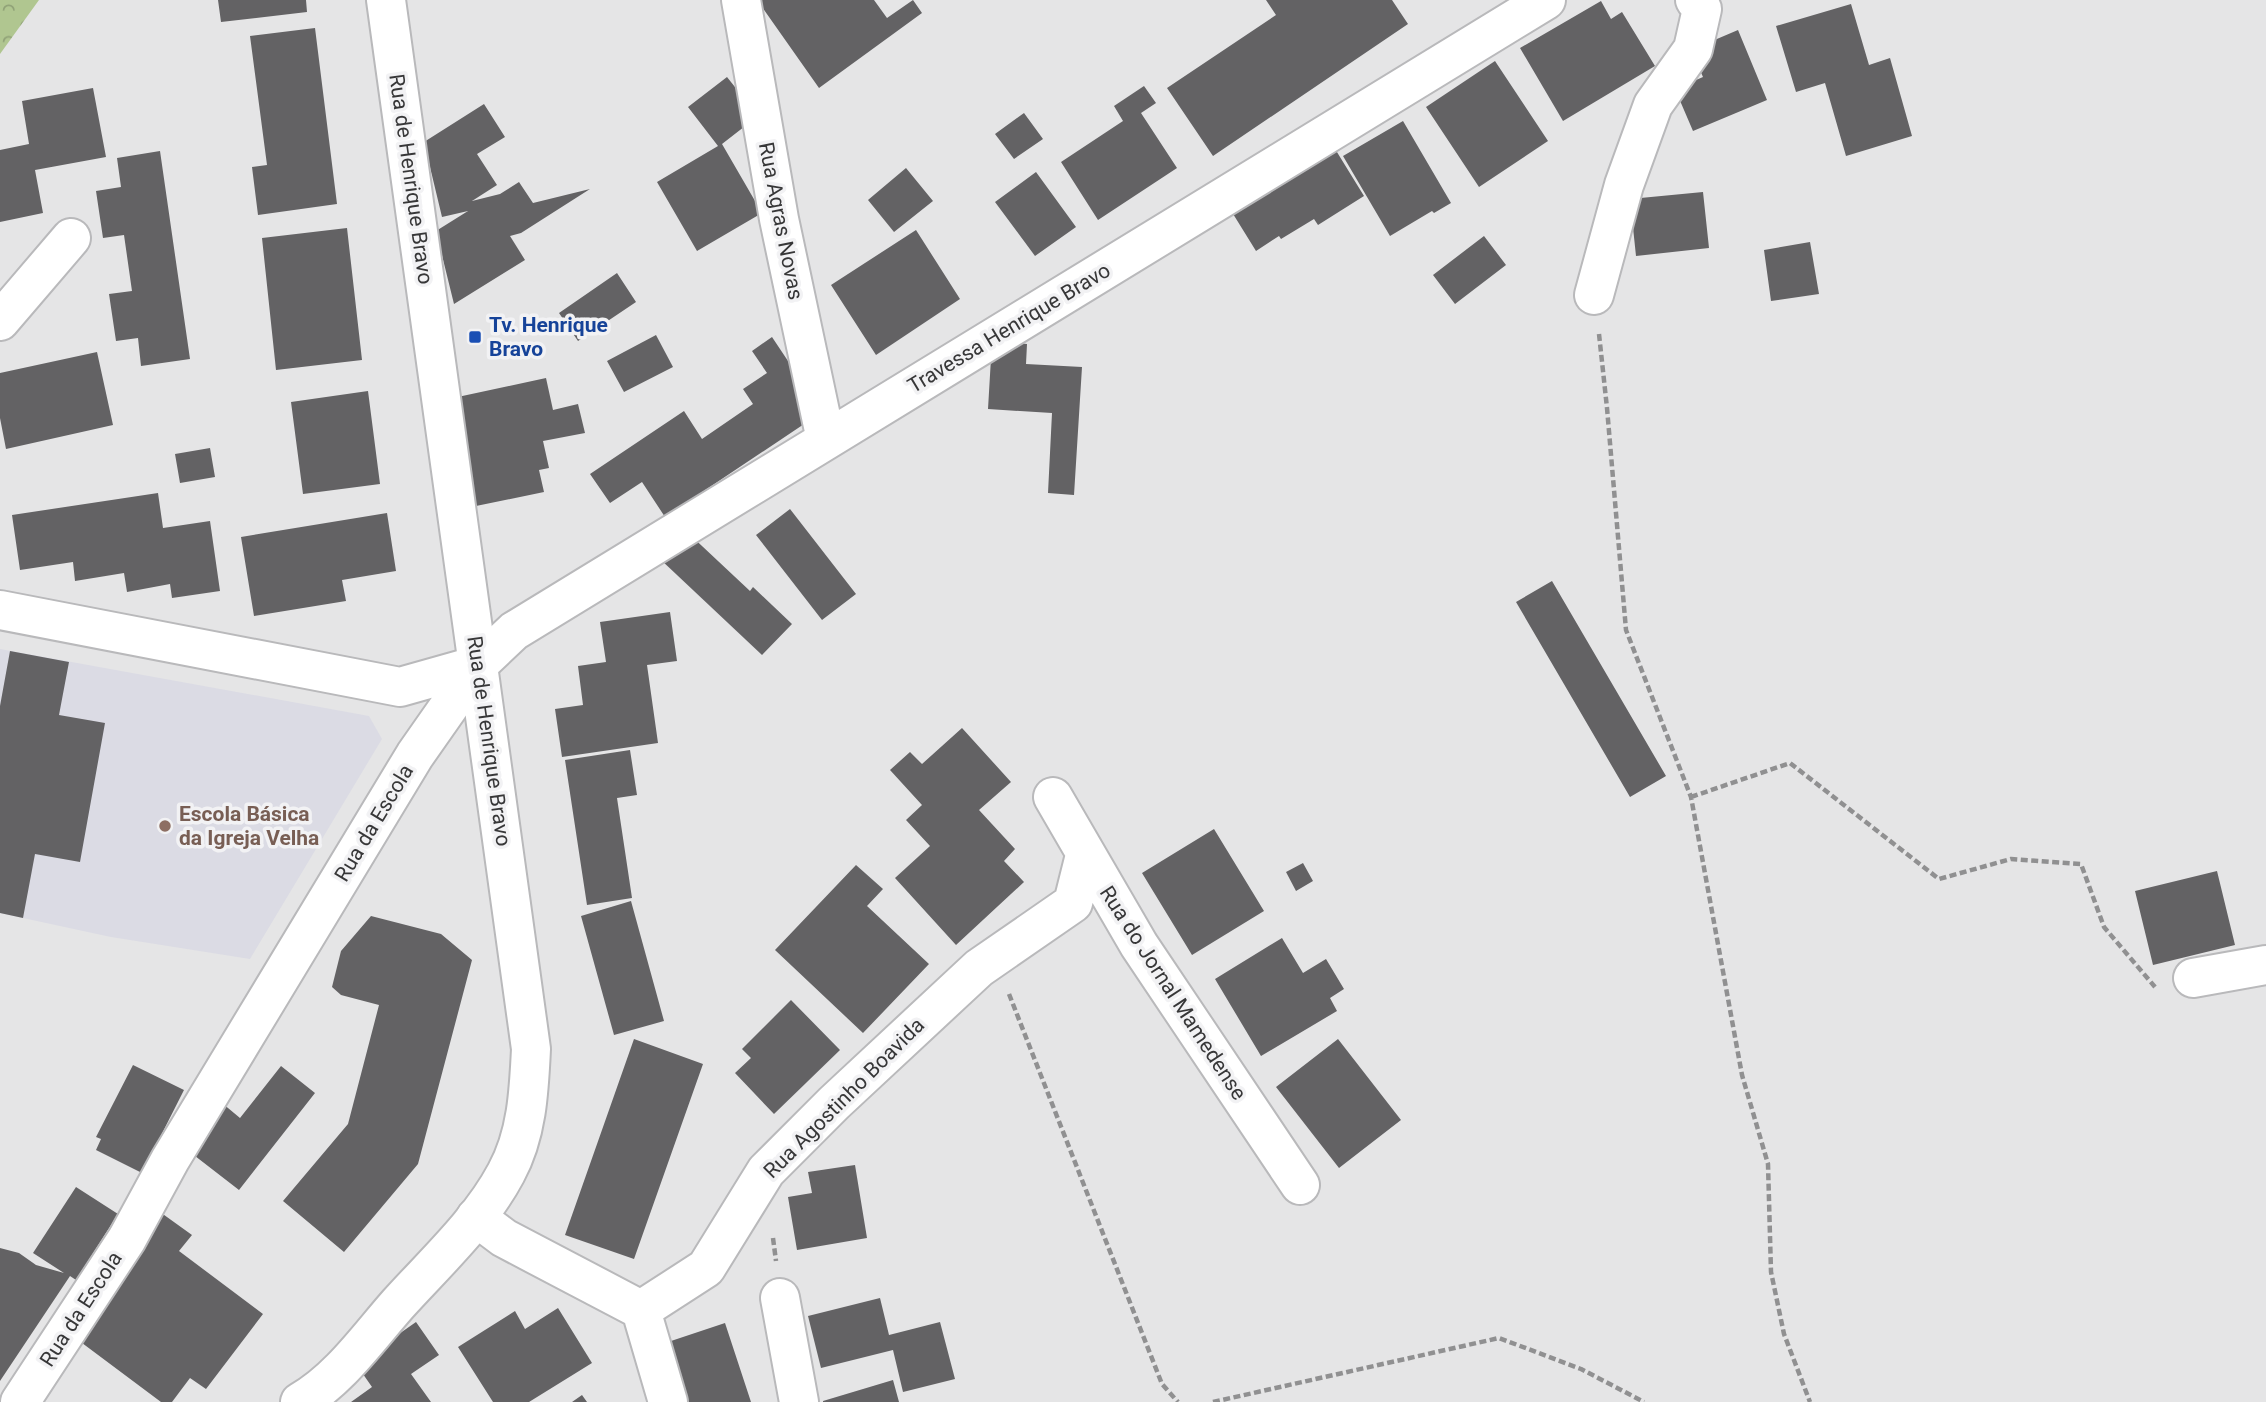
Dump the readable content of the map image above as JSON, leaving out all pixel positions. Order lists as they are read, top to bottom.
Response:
{
  "streets": {
    "street": [
      "Rua de Henrique Bravo",
      "Rua Agras Novas",
      "Travessa Henrique Bravo",
      "Rua da Escola",
      "Rua do Jornal Mamedense",
      "Rua Agostinho Boavida"
    ]
  },
  "crossings": [
    ["Rua de Henrique Bravo", "Travessa Henrique Bravo"],
    ["Rua de Henrique Bravo", "Rua da Escola"],
    ["Rua Agras Novas", "Travessa Henrique Bravo"],
    ["Travessa Henrique Bravo", "Rua da Escola"],
    ["Rua do Jornal Mamedense", "Rua Agostinho Boavida"]
  ],
  "places": {
    "transit": ["Tv. Henrique Bravo"],
    "other": ["Escola Básica da Igreja Velha"]
  }
}
